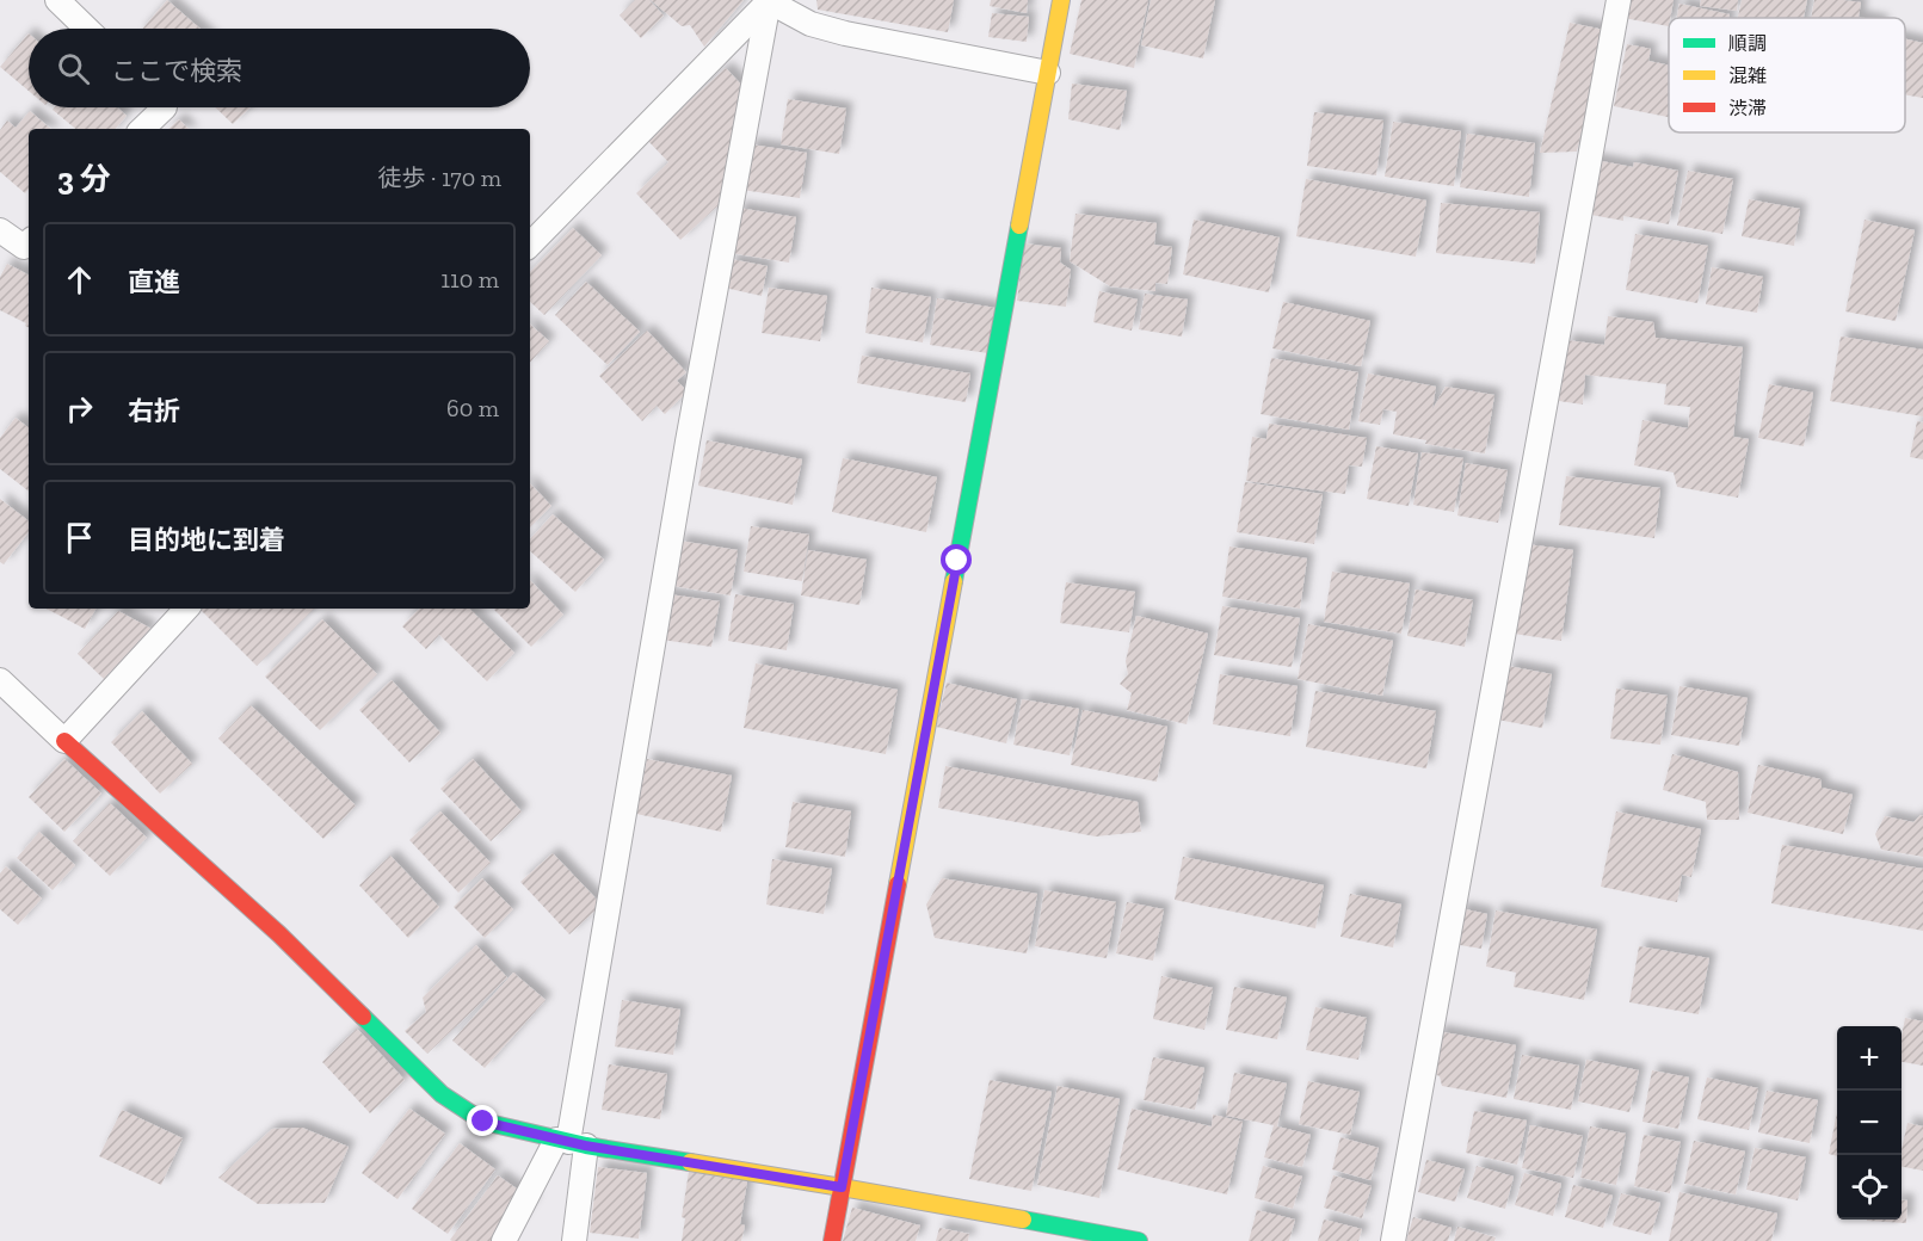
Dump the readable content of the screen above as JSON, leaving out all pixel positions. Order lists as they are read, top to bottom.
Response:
{
  "legend": ["順調", "混雑", "渋滞"],
  "page": {
    "search": "ここで検索",
    "heading": ["3 分", "徒歩 · 170 m"],
    "list": [
      ["直進", "110 m"],
      ["右折", "60 m"],
      "目的地に到着"
    ],
    "map_buttons": ["+", "−"]
  }
}
